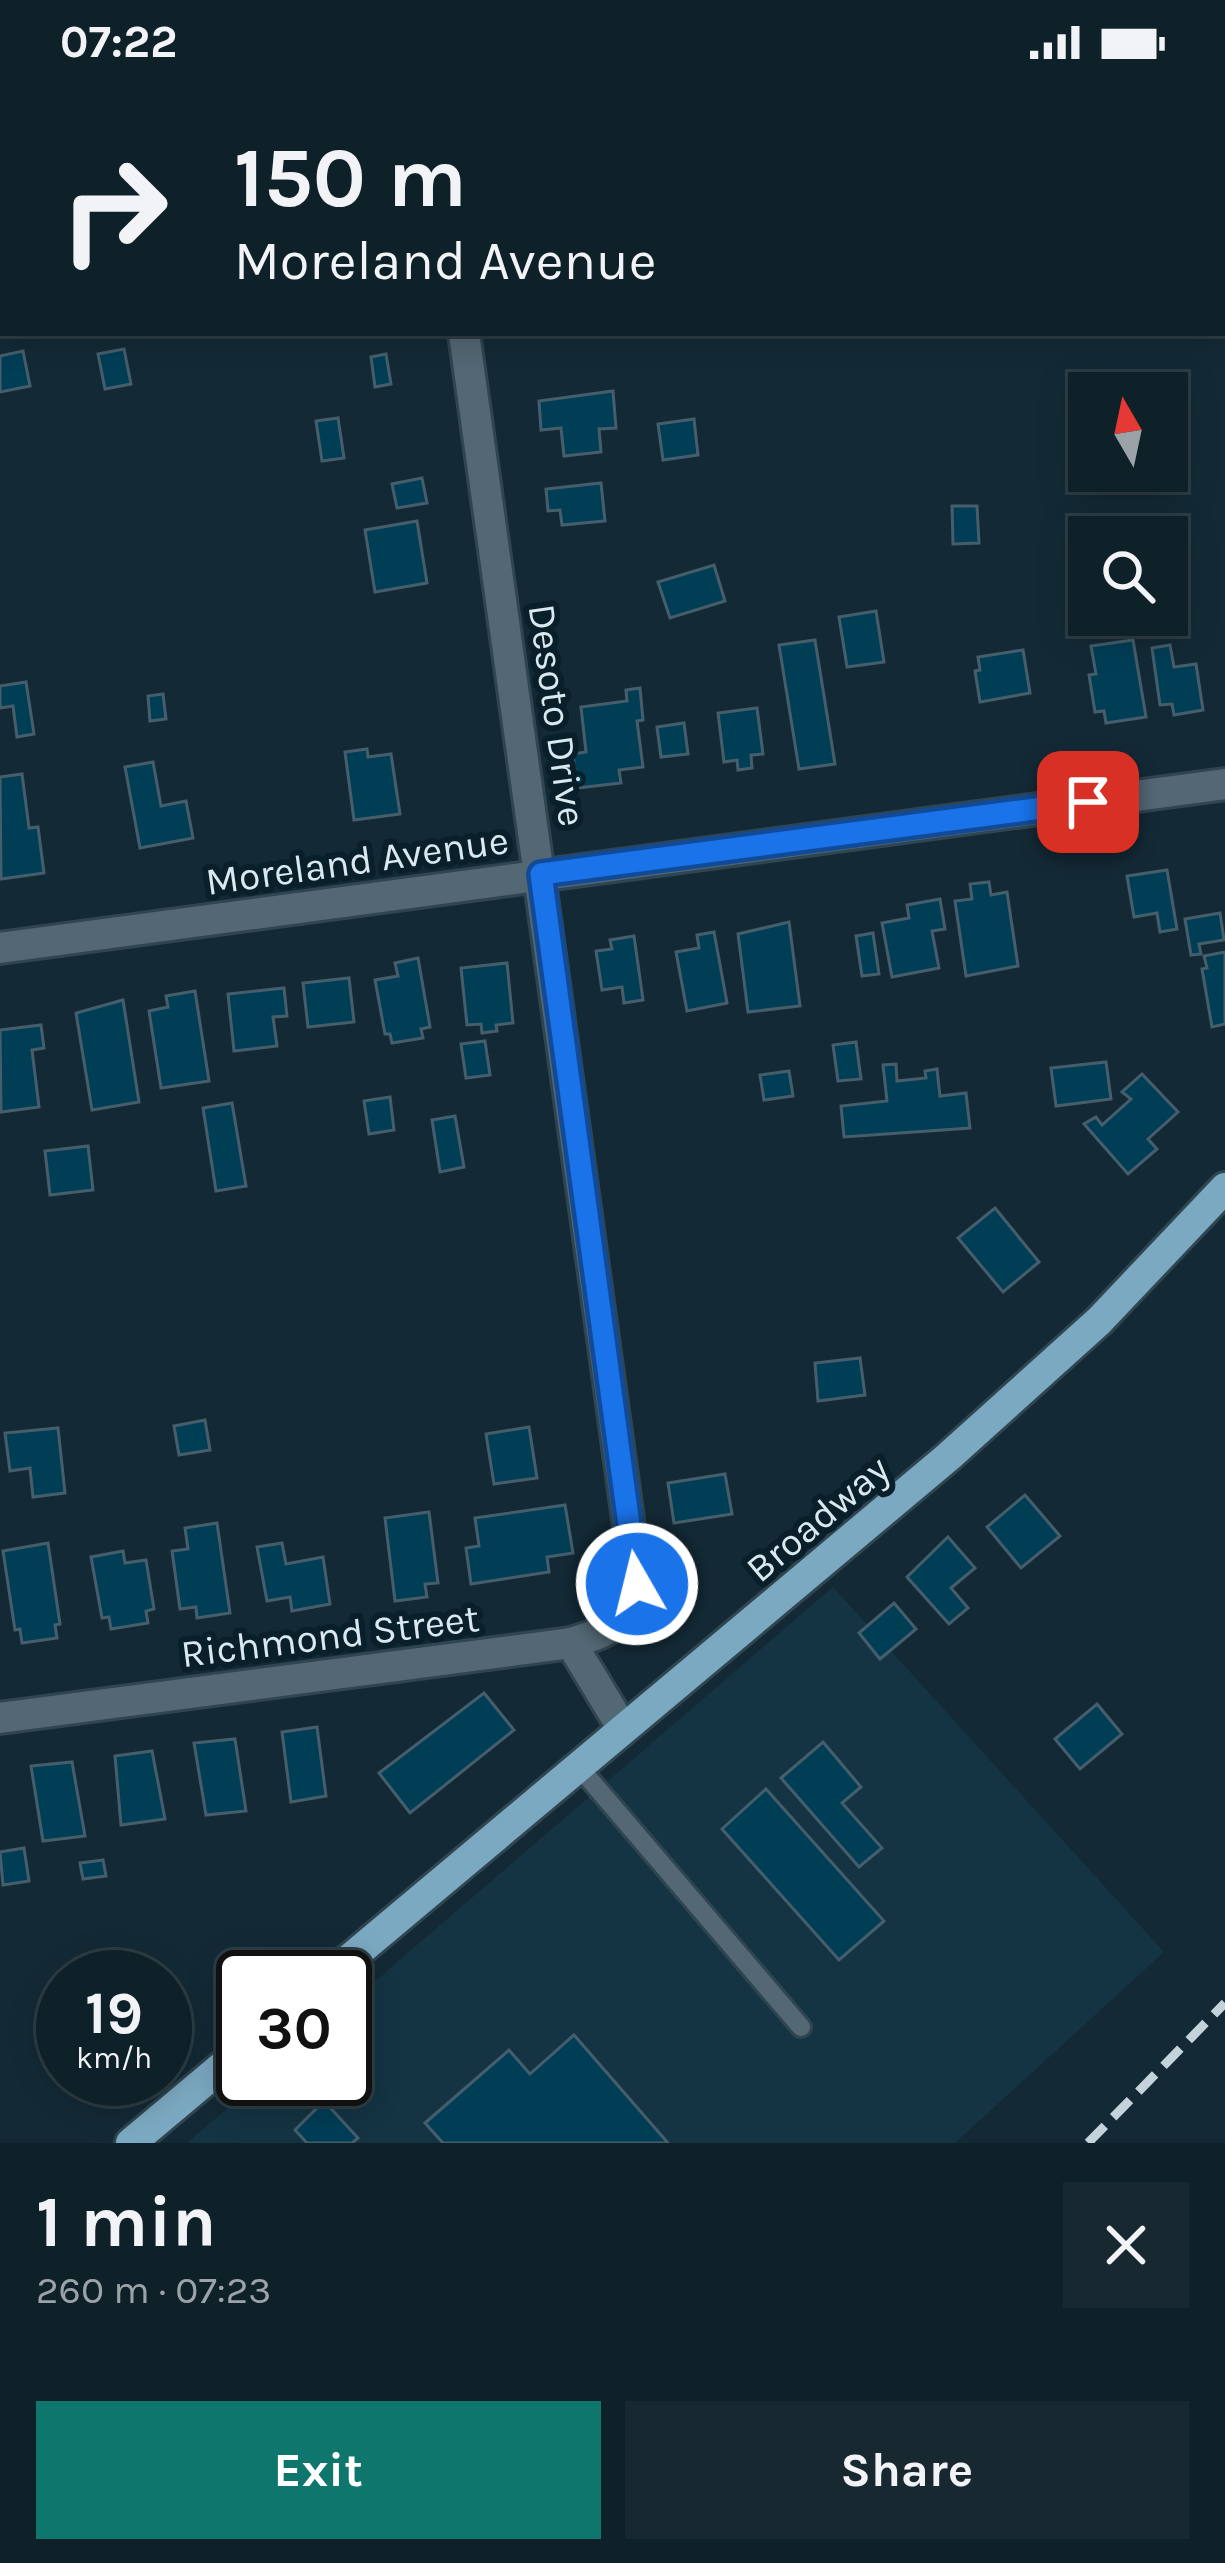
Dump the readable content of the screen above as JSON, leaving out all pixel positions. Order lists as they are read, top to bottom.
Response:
{
  "streets": {
    "main road": ["Broadway"],
    "street": ["Desoto Drive", "Moreland Avenue", "Richmond Street"]
  },
  "crossings": [
    ["Desoto Drive", "Moreland Avenue"],
    ["Desoto Drive", "Richmond Street"]
  ],
  "north": "top",
  "page": {
    "status": "07:22",
    "turn": ["150 m", "Moreland Avenue"],
    "speed": "19 km/h",
    "limit": "30",
    "heading": ["1 min", "260 m · 07:23"],
    "buttons": ["Exit", "Share"]
  }
}
